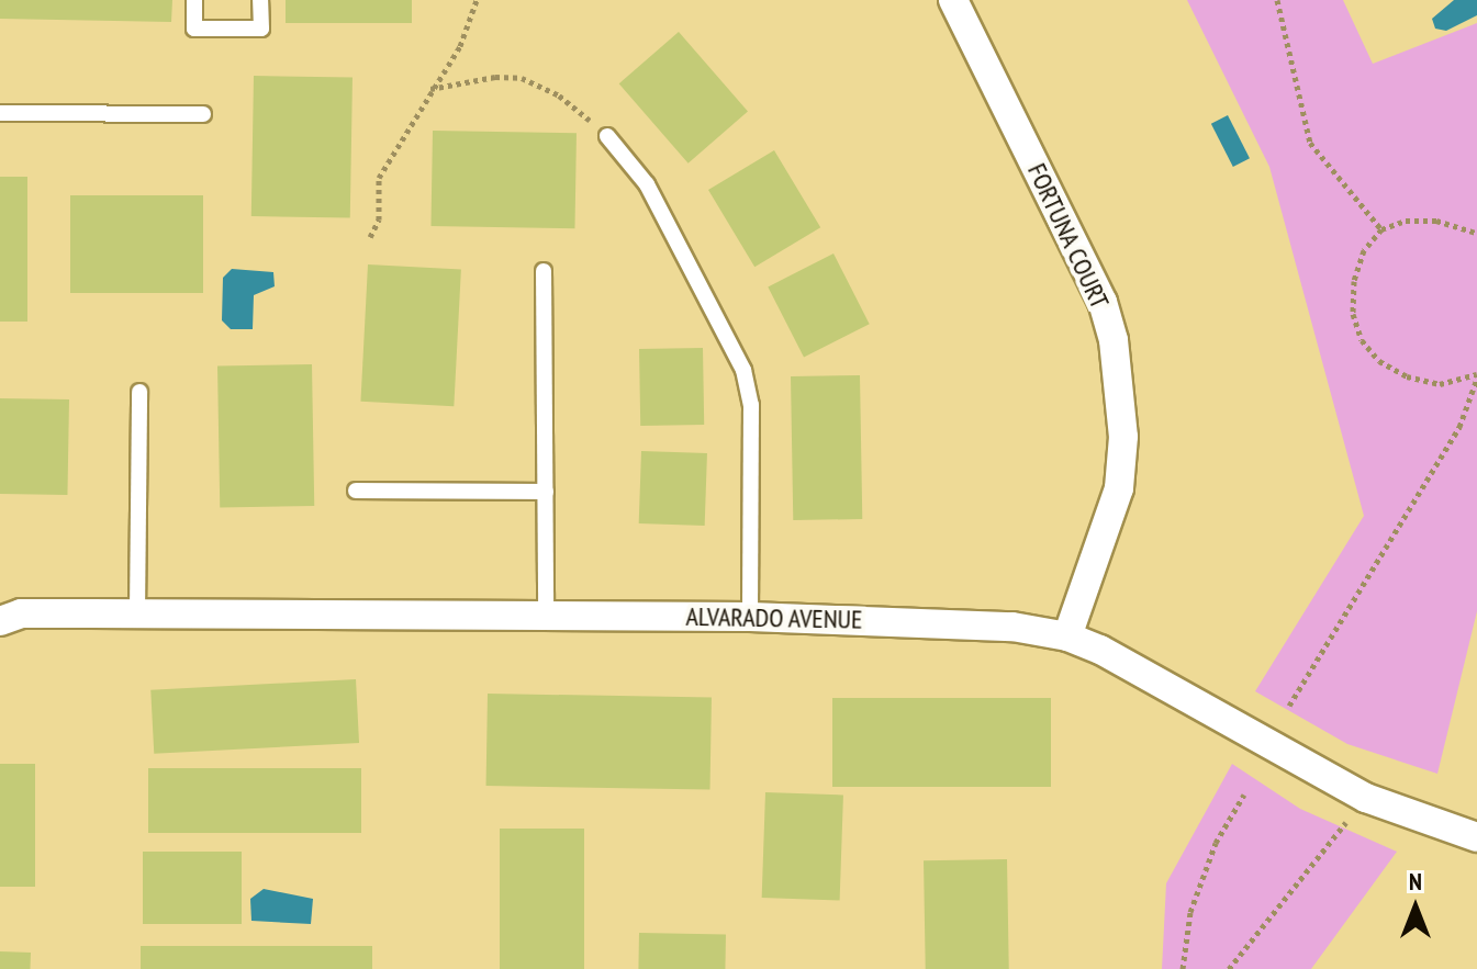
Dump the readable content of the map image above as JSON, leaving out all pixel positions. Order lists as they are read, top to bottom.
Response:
{
  "streets": {
    "street": ["FORTUNA COURT", "ALVARADO AVENUE"]
  },
  "crossings": [
    ["FORTUNA COURT", "ALVARADO AVENUE"]
  ],
  "north": "top"
}
